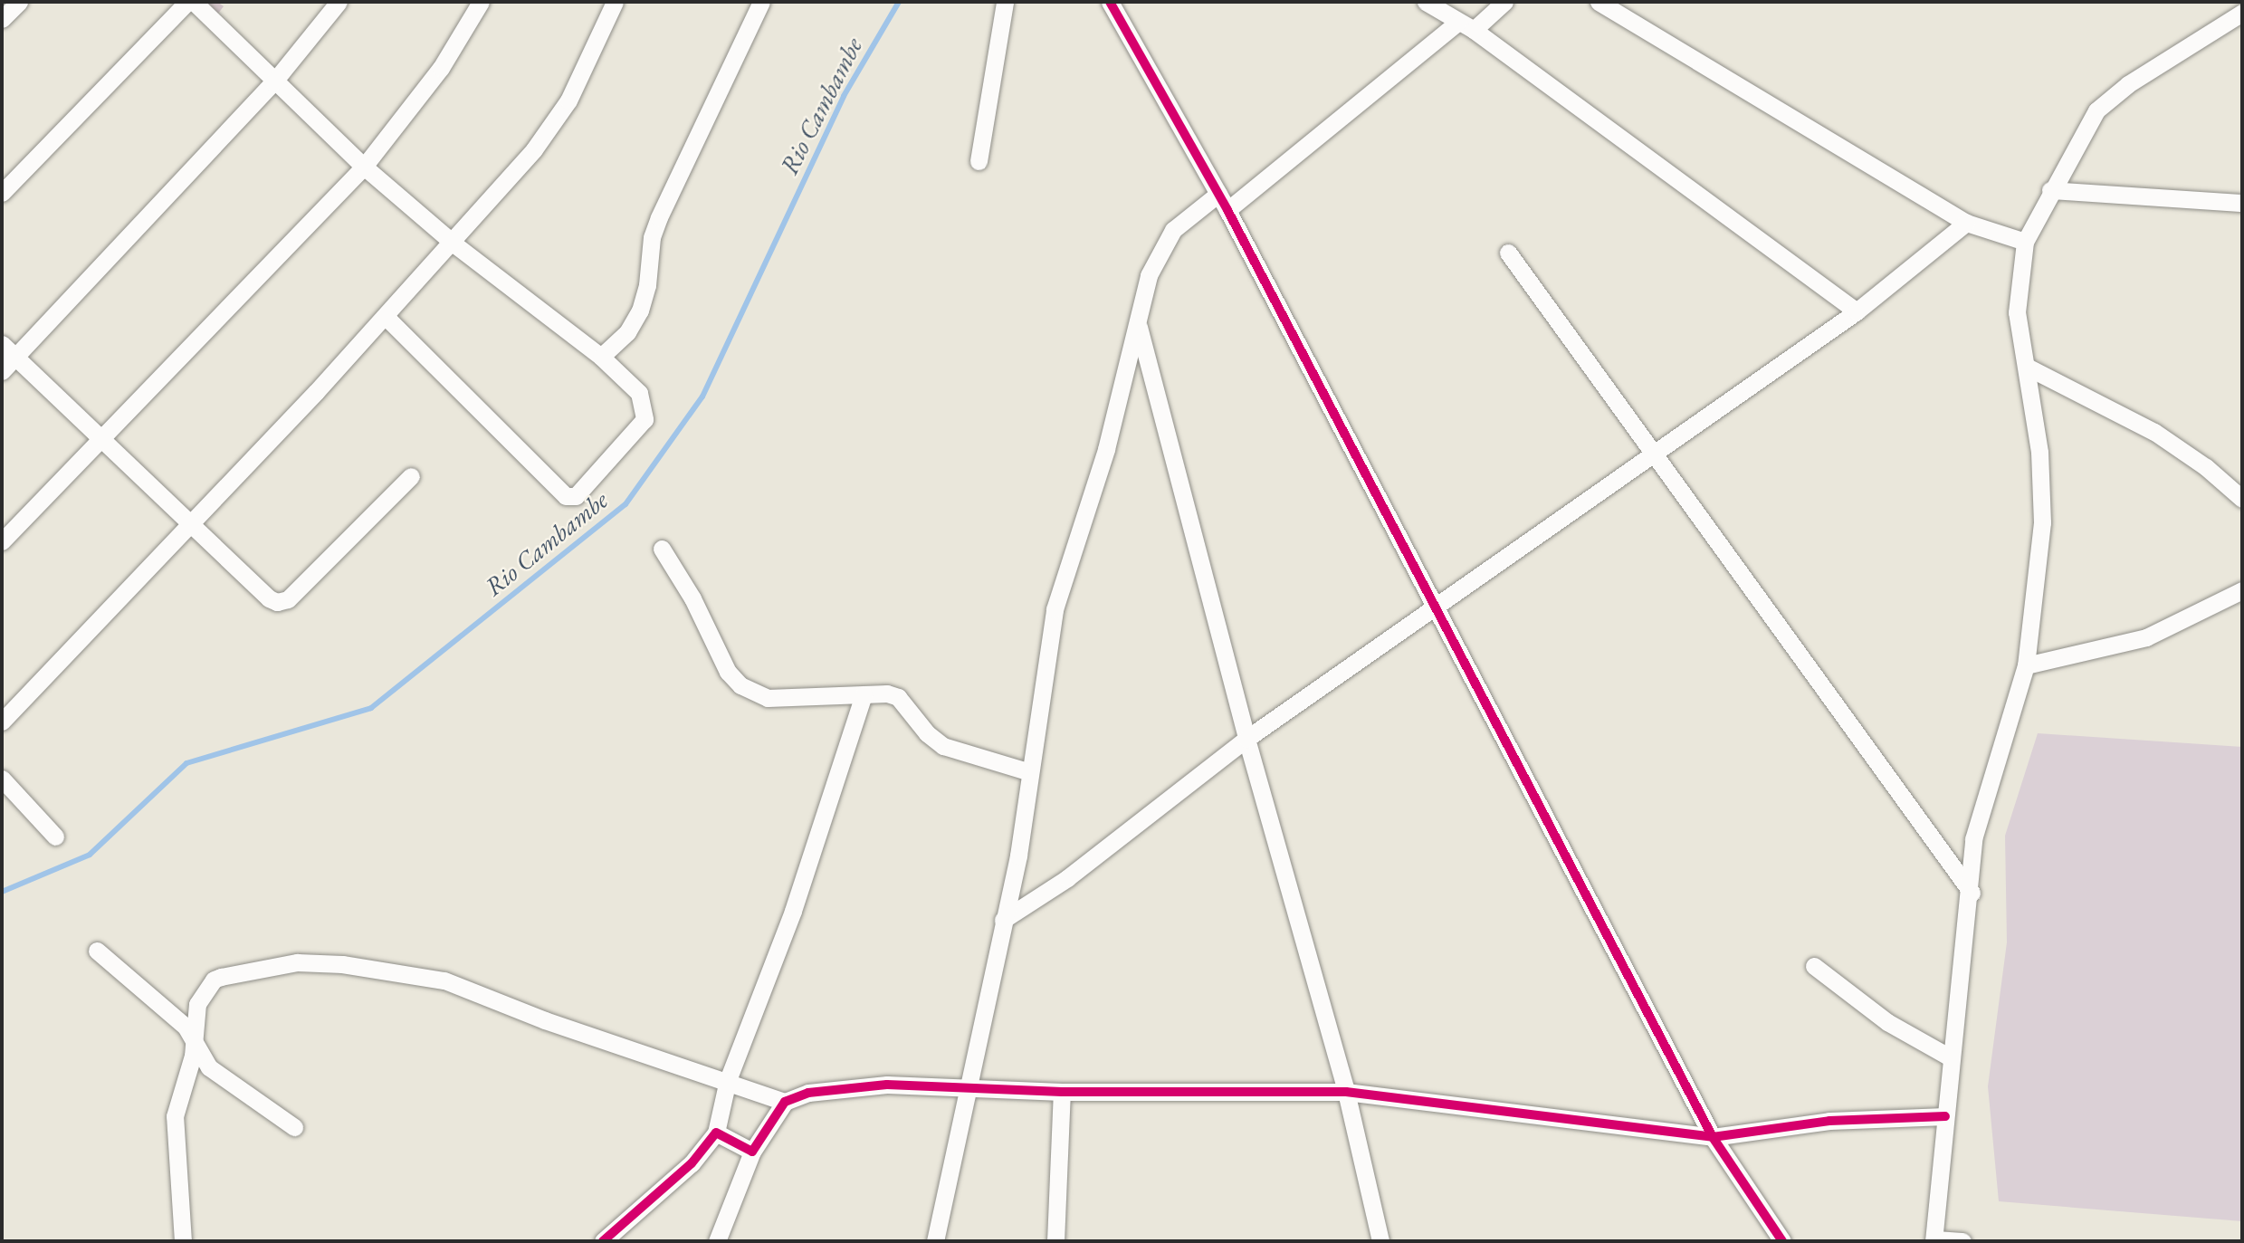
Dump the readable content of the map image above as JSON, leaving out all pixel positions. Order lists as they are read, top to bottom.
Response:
{
  "water": ["Rio Cambambe"]
}
